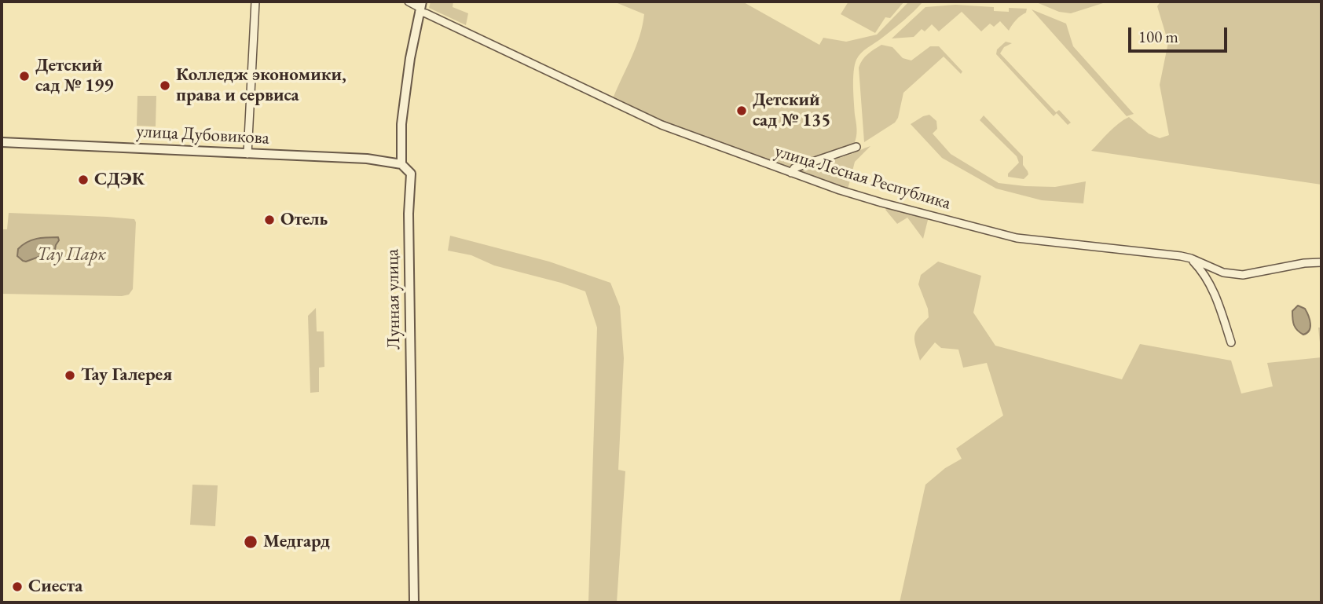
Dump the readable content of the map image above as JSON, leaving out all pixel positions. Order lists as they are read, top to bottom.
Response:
{
  "streets": {
    "street": ["улица Дубовикова", "улица Лесная Республика", "Лунная улица"]
  },
  "crossings": [
    ["улица Дубовикова", "Лунная улица"],
    ["улица Лесная Республика", "Лунная улица"]
  ],
  "parks": ["Тау Парк"],
  "places": [
    "Детский сад № 199",
    "Колледж экономики, права и сервиса",
    "Детский сад № 135",
    "СДЭК",
    "Отель",
    "Тау Галерея",
    "Медгард",
    "Сиеста"
  ],
  "scale_bar": "100 m"
}
